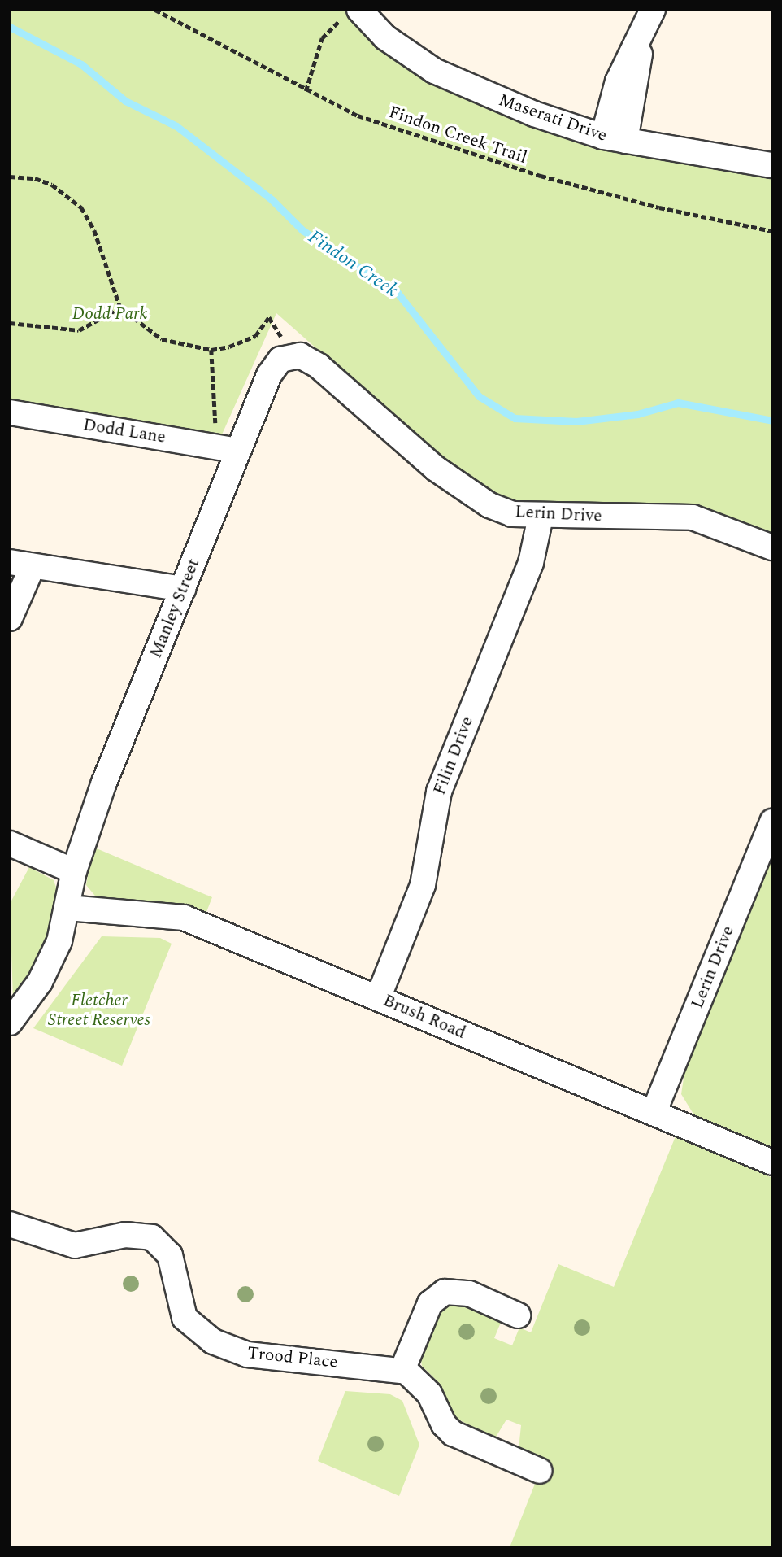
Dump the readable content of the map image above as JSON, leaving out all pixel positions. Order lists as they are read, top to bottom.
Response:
{
  "streets": {
    "street": [
      "Maserati Drive",
      "Dodd Lane",
      "Lerin Drive",
      "Manley Street",
      "Filin Drive",
      "Brush Road",
      "Trood Place"
    ],
    "path": ["Findon Creek Trail"]
  },
  "crossings": [
    ["Dodd Lane", "Manley Street"],
    ["Lerin Drive", "Manley Street"],
    ["Lerin Drive", "Filin Drive"],
    ["Lerin Drive", "Brush Road"],
    ["Manley Street", "Brush Road"],
    ["Filin Drive", "Brush Road"]
  ],
  "water": ["Findon Creek"],
  "parks": ["Dodd Park", "Fletcher Street Reserves"]
}
